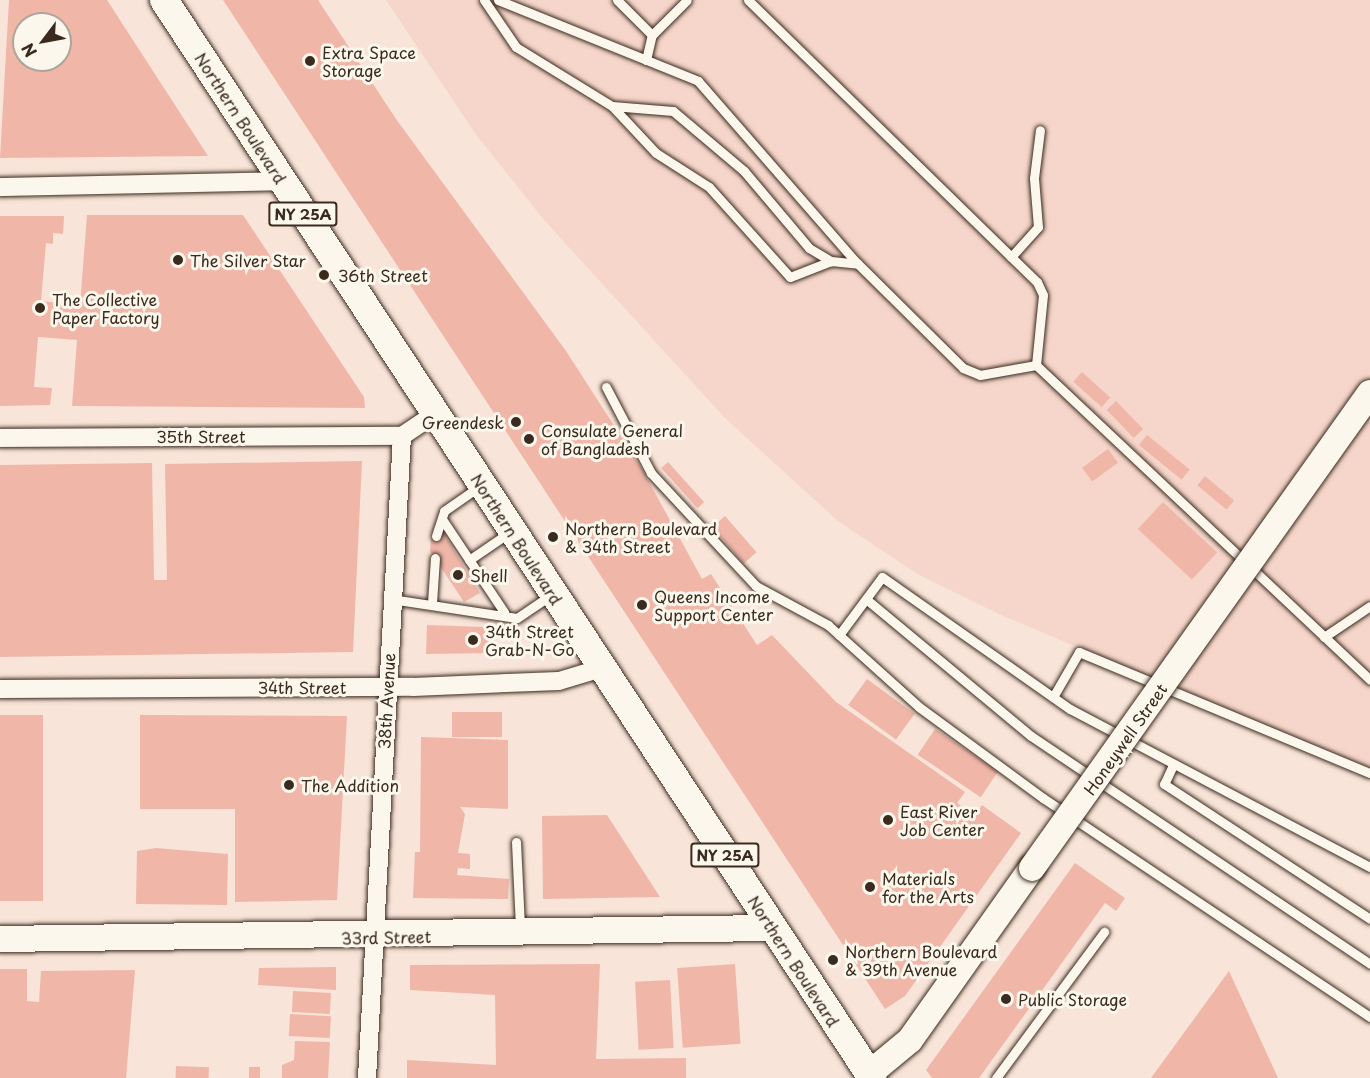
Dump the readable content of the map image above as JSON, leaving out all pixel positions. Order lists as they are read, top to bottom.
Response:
{
  "streets": {
    "main road": ["Northern Boulevard", "NY 25A"],
    "street": [
      "35th Street",
      "34th Street",
      "38th Avenue",
      "Honeywell Street",
      "33rd Street"
    ]
  },
  "crossings": [
    ["Northern Boulevard", "34th Street"],
    ["Northern Boulevard", "Honeywell Street"],
    ["Northern Boulevard", "33rd Street"],
    ["35th Street", "38th Avenue"],
    ["34th Street", "38th Avenue"],
    ["38th Avenue", "33rd Street"]
  ],
  "places": [
    "Extra Space Storage",
    "The Silver Star",
    "36th Street",
    "The Collective Paper Factory",
    "Greendesk",
    "Consulate General of Bangladesh",
    "Northern Boulevard & 34th Street",
    "Shell",
    "Queens Income Support Center",
    "34th Street Grab-N-Go",
    "The Addition",
    "East River Job Center",
    "Materials for the Arts",
    "Northern Boulevard & 39th Avenue",
    "Public Storage"
  ],
  "north": "bottom left"
}
